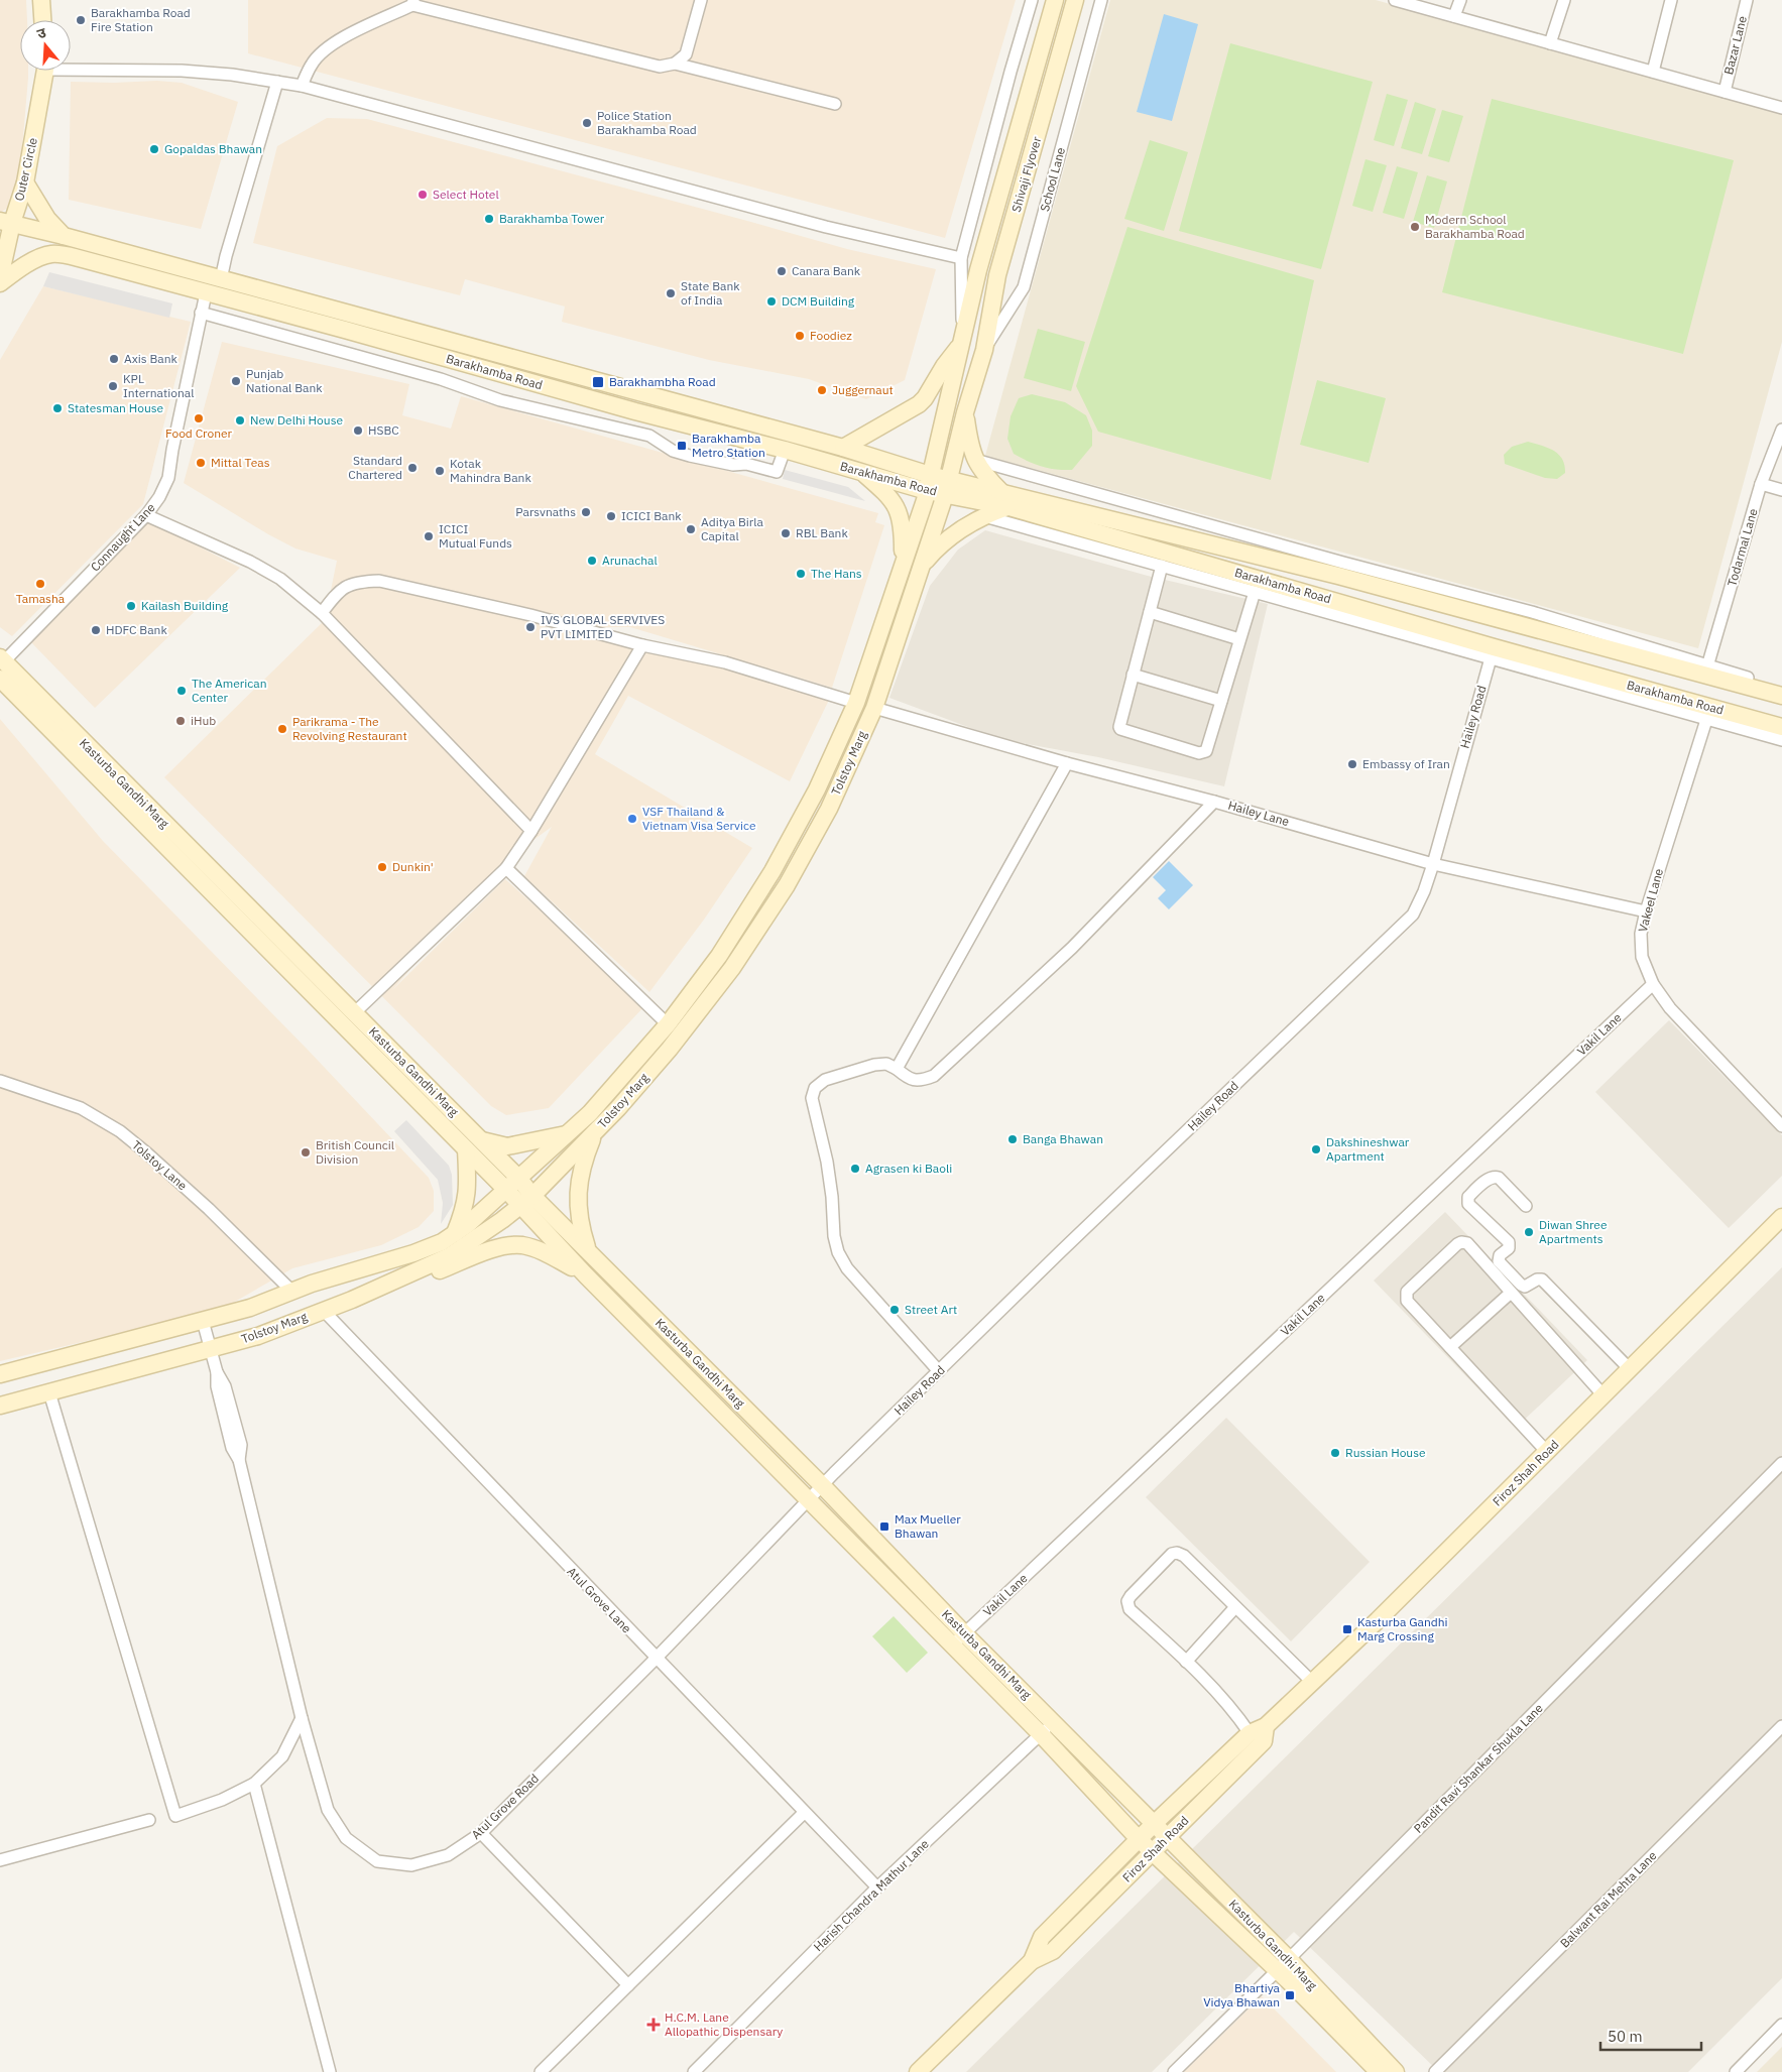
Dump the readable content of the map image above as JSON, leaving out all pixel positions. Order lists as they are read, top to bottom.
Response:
{
  "streets": {
    "main road": [
      "Outer Circle",
      "Shivaji Flyover",
      "Barakhamba Road",
      "Tolstoy Marg",
      "Kasturba Gandhi Marg",
      "Firoz Shah Road"
    ],
    "street": [
      "Bazar Lane",
      "School Lane",
      "Connaught Lane",
      "Todarmal Lane",
      "Hailey Road",
      "Hailey Lane",
      "Vakeel Lane",
      "Vakil Lane",
      "Tolstoy Lane",
      "Atul Grove Lane",
      "Pandit Ravi Shankar Shukla Lane",
      "Atul Grove Road",
      "Harish Chandra Mathur Lane",
      "Balwant Rai Mehta Lane"
    ]
  },
  "crossings": [
    ["Outer Circle", "Barakhamba Road"],
    ["Shivaji Flyover", "School Lane"],
    ["Shivaji Flyover", "Barakhamba Road"],
    ["Shivaji Flyover", "Tolstoy Marg"],
    ["Barakhamba Road", "Connaught Lane"],
    ["Barakhamba Road", "Hailey Road"],
    ["Barakhamba Road", "Tolstoy Marg"],
    ["Connaught Lane", "Kasturba Gandhi Marg"],
    ["Hailey Road", "Kasturba Gandhi Marg"],
    ["Hailey Road", "Hailey Lane"],
    ["Hailey Road", "Atul Grove Road"],
    ["Tolstoy Marg", "Kasturba Gandhi Marg"],
    ["Tolstoy Marg", "Hailey Lane"],
    ["Tolstoy Marg", "Tolstoy Lane"],
    ["Tolstoy Marg", "Atul Grove Lane"],
    ["Tolstoy Marg", "Atul Grove Road"],
    ["Kasturba Gandhi Marg", "Vakil Lane"],
    ["Kasturba Gandhi Marg", "Firoz Shah Road"],
    ["Kasturba Gandhi Marg", "Pandit Ravi Shankar Shukla Lane"],
    ["Kasturba Gandhi Marg", "Atul Grove Road"],
    ["Kasturba Gandhi Marg", "Harish Chandra Mathur Lane"],
    ["Hailey Lane", "Vakeel Lane"],
    ["Vakeel Lane", "Vakil Lane"],
    ["Atul Grove Lane", "Atul Grove Road"],
    ["Atul Grove Lane", "Harish Chandra Mathur Lane"]
  ],
  "places": {
    "other": [
      "Barakhamba Road Fire Station",
      "Police Station Barakhamba Road",
      "Gopaldas Bhawan",
      "Select Hotel",
      "Barakhamba Tower",
      "Modern School Barakhamba Road",
      "Canara Bank",
      "State Bank of India",
      "DCM Building",
      "Foodiez",
      "Axis Bank",
      "Punjab National Bank",
      "KPL International",
      "Juggernaut",
      "Statesman House",
      "Food Croner",
      "New Delhi House",
      "HSBC",
      "Mittal Teas",
      "Standard Chartered",
      "Kotak Mahindra Bank",
      "Parsvnaths",
      "ICICI Bank",
      "Aditya Birla Capital",
      "RBL Bank",
      "ICICI Mutual Funds",
      "Arunachal",
      "The Hans",
      "Tamasha",
      "Kailash Building",
      "IVS GLOBAL SERVIVES PVT LIMITED",
      "HDFC Bank",
      "The American Center",
      "iHub",
      "Parikrama - The Revolving Restaurant",
      "Embassy of Iran",
      "VSF Thailand & Vietnam Visa Service",
      "Dunkin'",
      "Banga Bhawan",
      "Dakshineshwar Apartment",
      "British Council Division",
      "Agrasen ki Baoli",
      "Diwan Shree Apartments",
      "Street Art",
      "Russian House"
    ],
    "transit": [
      "Barakhambha Road",
      "Barakhamba Metro Station",
      "Max Mueller Bhawan",
      "Kasturba Gandhi Marg Crossing",
      "Bhartiya Vidya Bhawan"
    ],
    "health": ["H.C.M. Lane Allopathic Dispensary"]
  },
  "scale_bar": "50 m",
  "north": "top"
}
